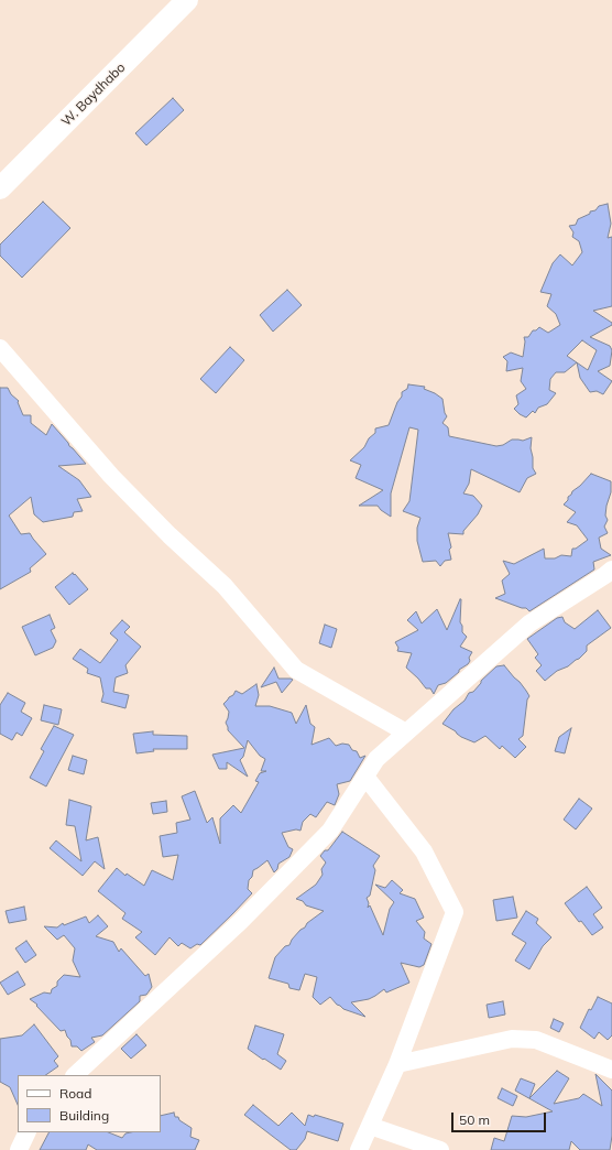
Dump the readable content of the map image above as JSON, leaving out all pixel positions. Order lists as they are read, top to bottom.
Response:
{
  "streets": {
    "main road": ["W. Baydhabo"]
  },
  "legend": ["Road", "Building"],
  "scale_bar": "50 m"
}
